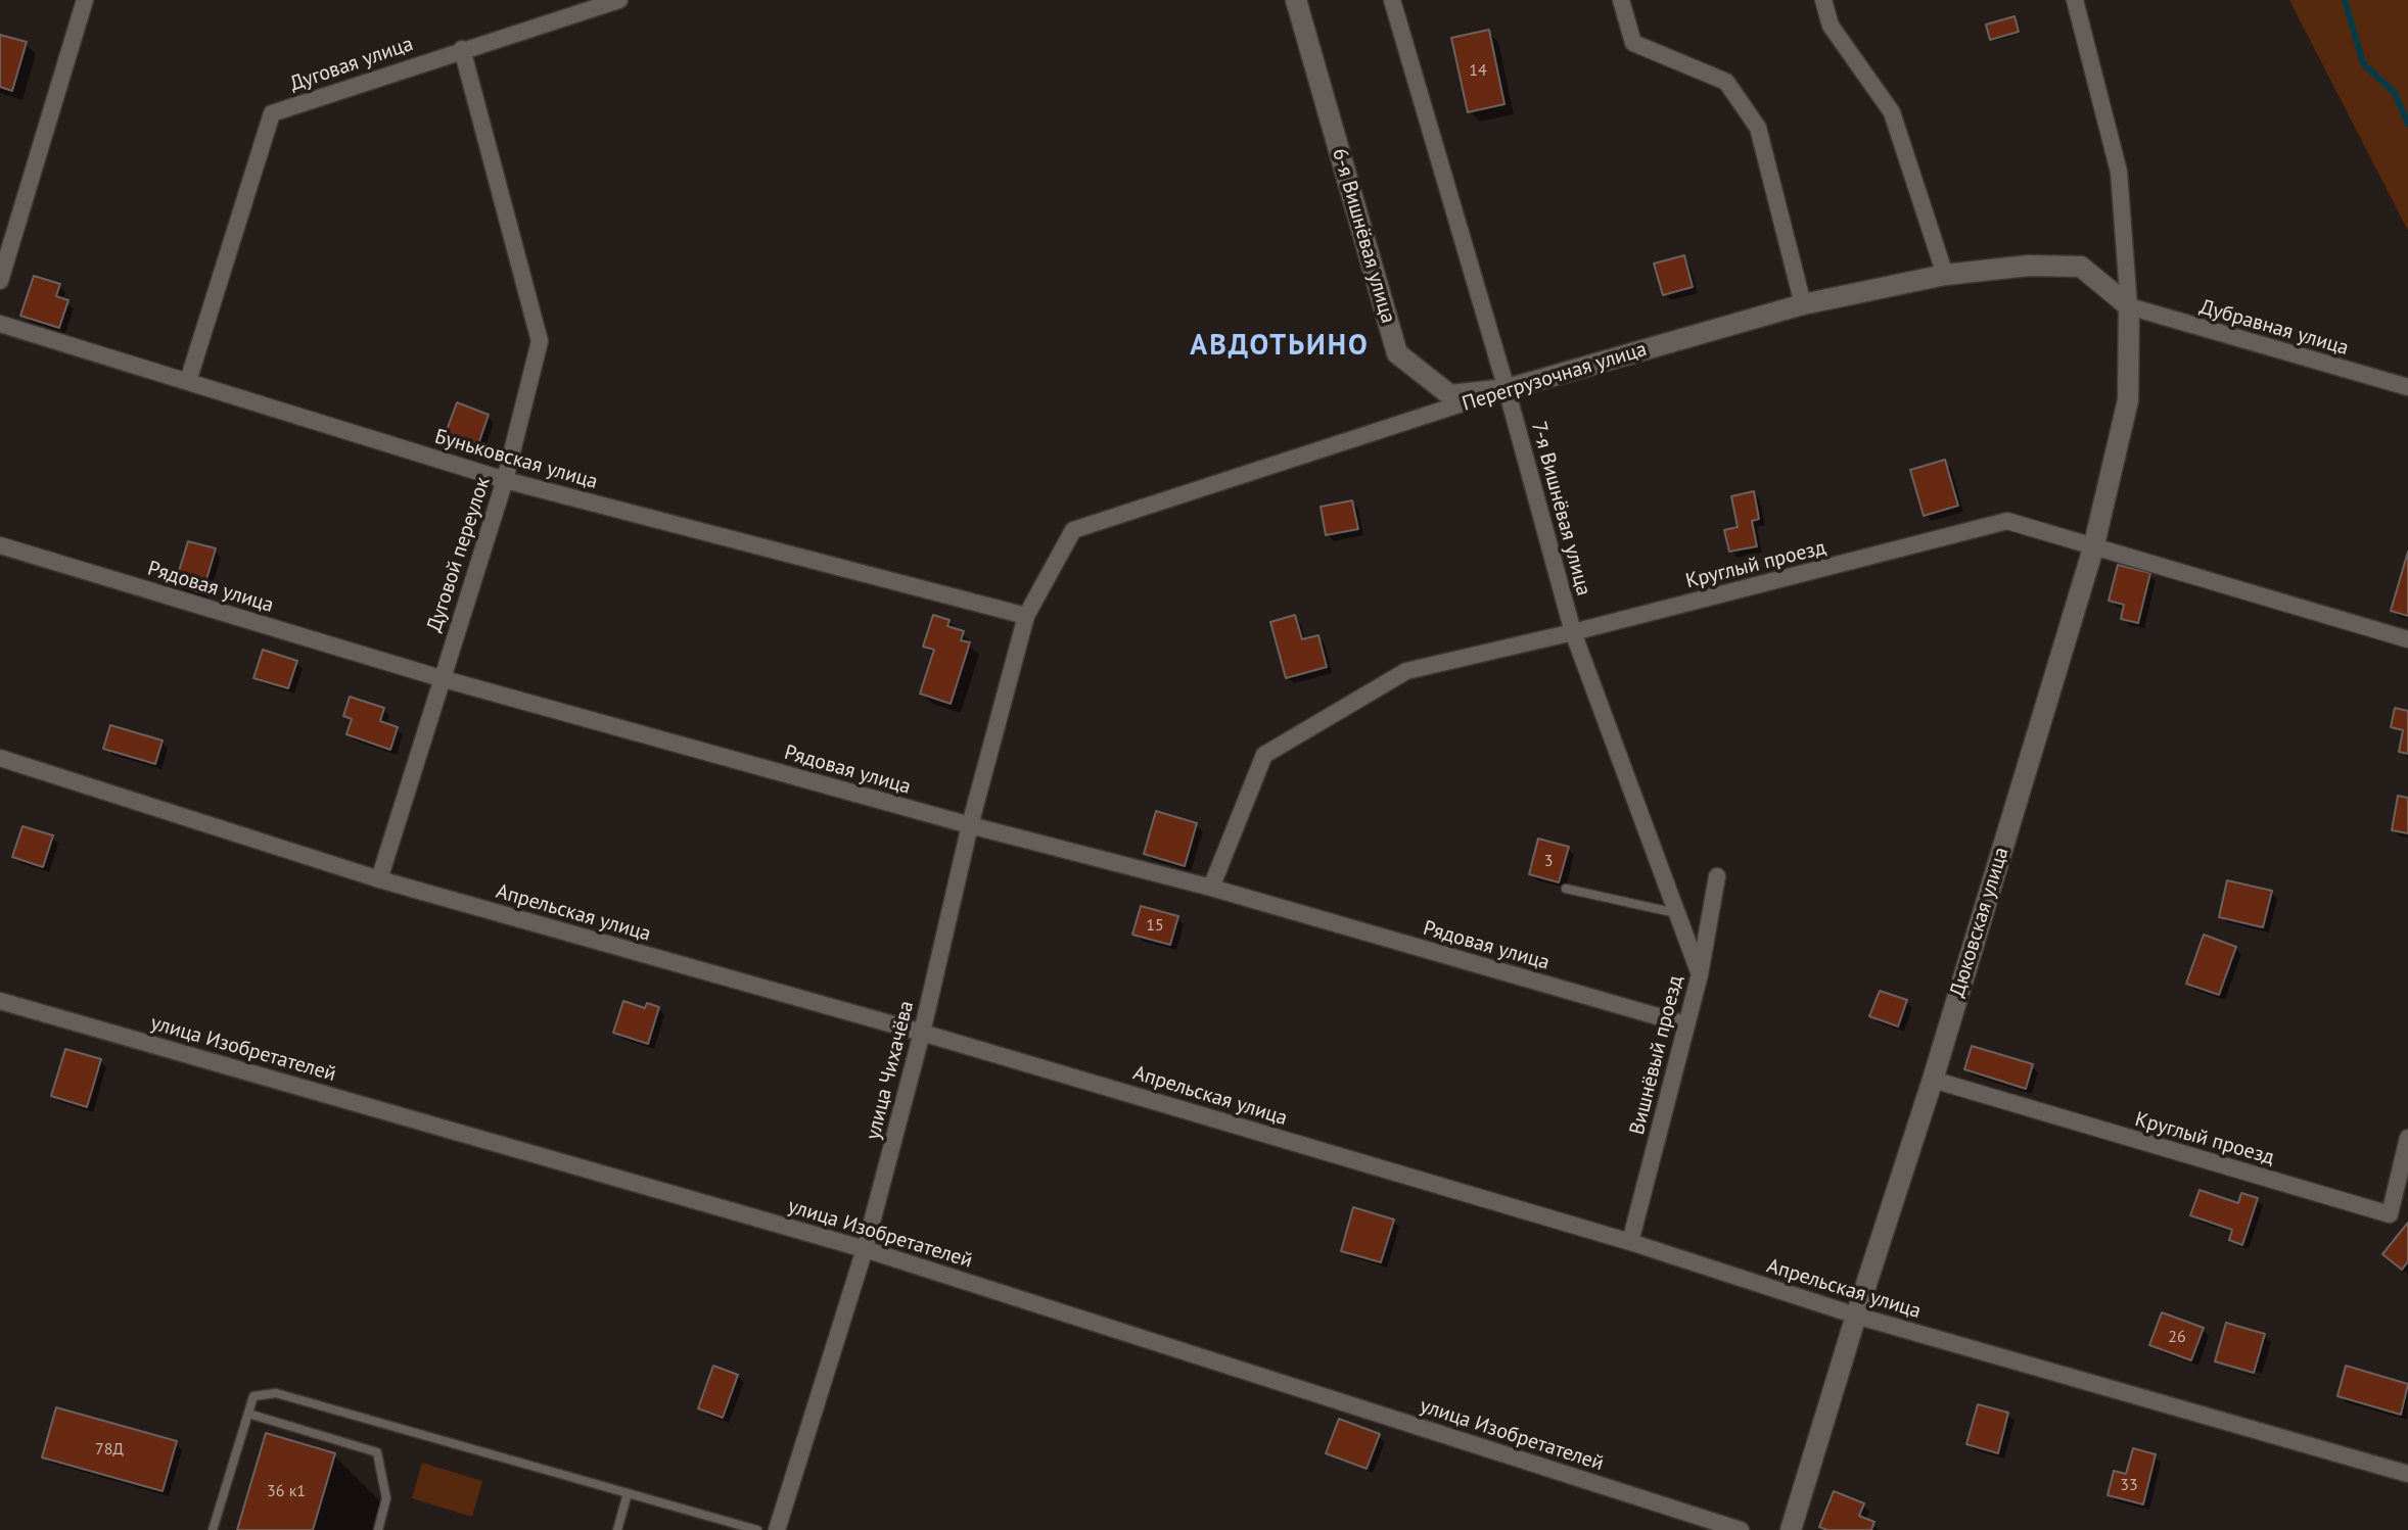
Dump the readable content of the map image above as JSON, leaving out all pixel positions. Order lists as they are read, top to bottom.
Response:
{
  "streets": {
    "street": [
      "Дуговая улица",
      "6-я Вишнёвая улица",
      "Дубравная улица",
      "Перегрузочная улица",
      "Буньковская улица",
      "7-я Вишнёвая улица",
      "Дуговой переулок",
      "Круглый проезд",
      "Рядовая улица",
      "Апрельская улица",
      "Дюковская улица",
      "улица Изобретателей",
      "Вишнёвый проезд",
      "улица Чихачёва"
    ]
  },
  "crossings": [
    ["Дуговая улица", "Буньковская улица"],
    ["Дуговая улица", "Дуговой переулок"],
    ["6-я Вишнёвая улица", "Перегрузочная улица"],
    ["6-я Вишнёвая улица", "7-я Вишнёвая улица"],
    ["Дубравная улица", "Перегрузочная улица"],
    ["Дубравная улица", "Дюковская улица"],
    ["Перегрузочная улица", "Буньковская улица"],
    ["Перегрузочная улица", "7-я Вишнёвая улица"],
    ["Перегрузочная улица", "Дюковская улица"],
    ["Перегрузочная улица", "улица Чихачёва"],
    ["Буньковская улица", "Дуговой переулок"],
    ["Буньковская улица", "улица Чихачёва"],
    ["7-я Вишнёвая улица", "Круглый проезд"],
    ["7-я Вишнёвая улица", "Вишнёвый проезд"],
    ["Дуговой переулок", "Рядовая улица"],
    ["Дуговой переулок", "Апрельская улица"],
    ["Круглый проезд", "Рядовая улица"],
    ["Круглый проезд", "Дюковская улица"],
    ["Рядовая улица", "Вишнёвый проезд"],
    ["Рядовая улица", "улица Чихачёва"],
    ["Апрельская улица", "Дюковская улица"],
    ["Апрельская улица", "Вишнёвый проезд"],
    ["Апрельская улица", "улица Чихачёва"],
    ["улица Изобретателей", "улица Чихачёва"]
  ],
  "districts": ["АВДОТЬИНО"],
  "house_numbers": [
    "14",
    "3",
    "15",
    "26",
    "78Д",
    "33",
    "36 к1"
  ]
}
